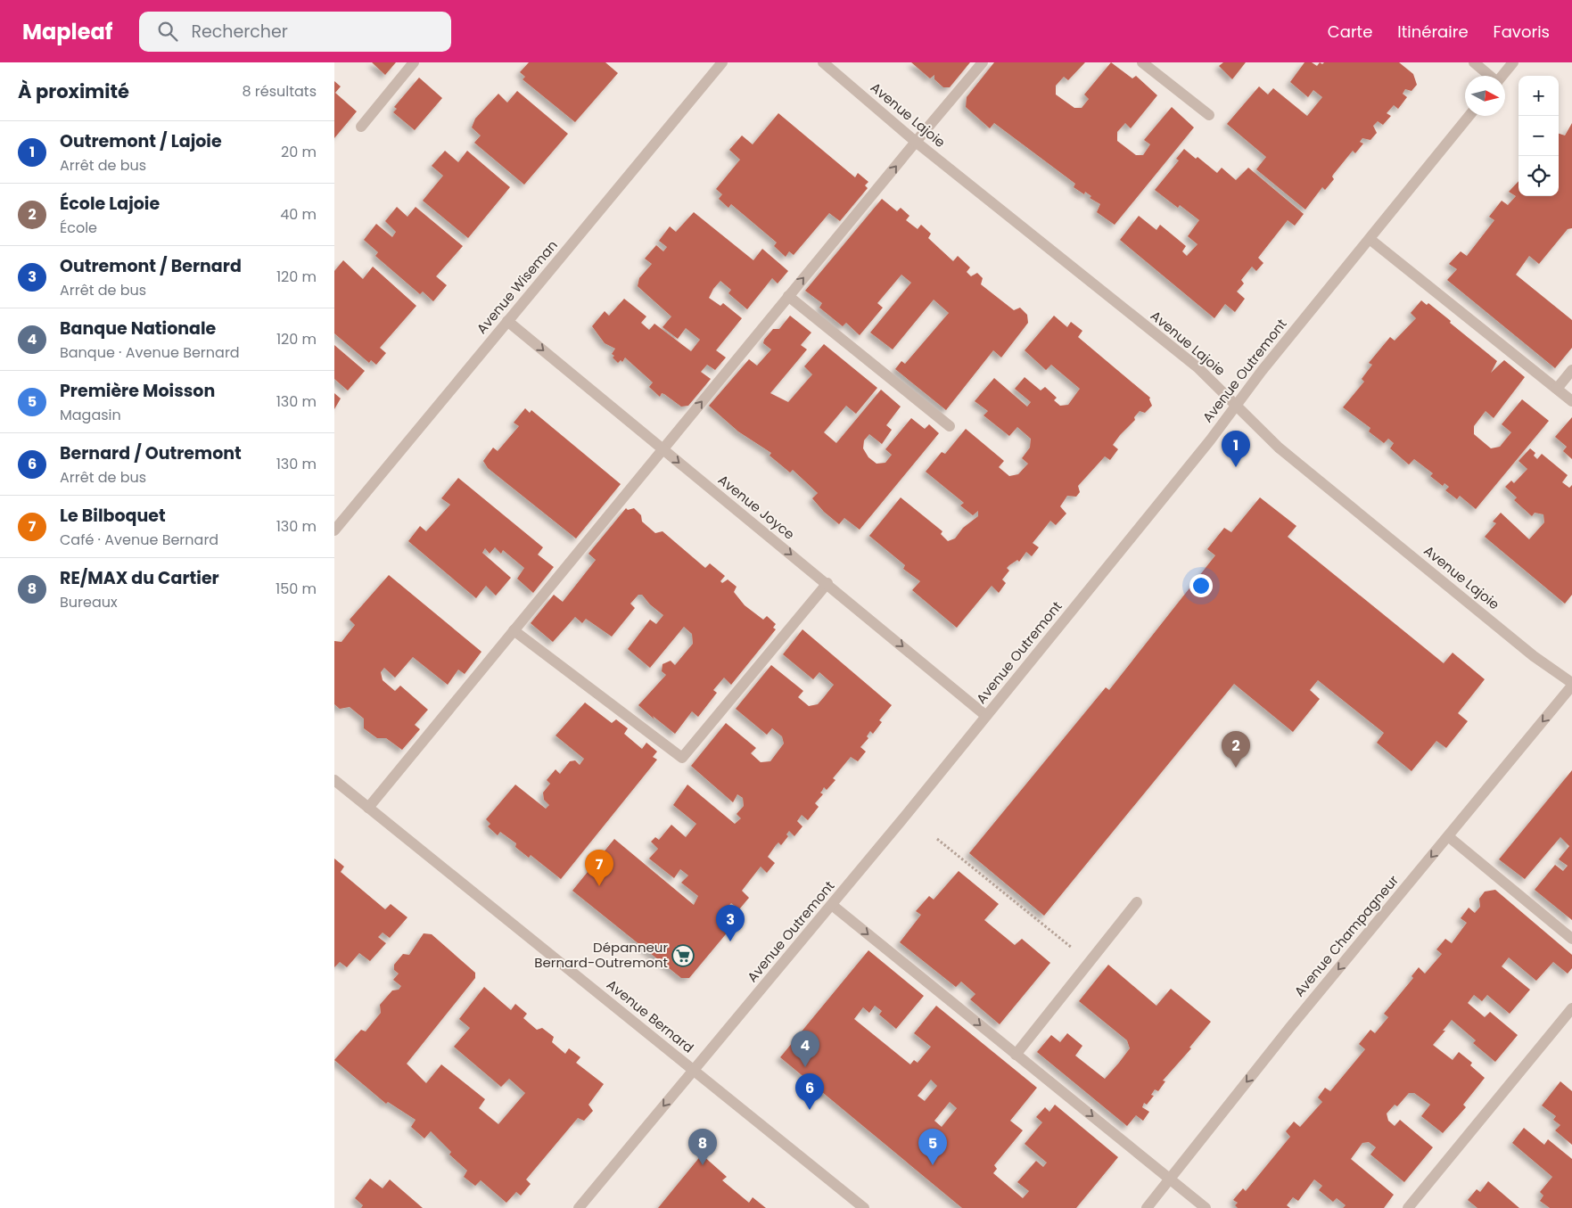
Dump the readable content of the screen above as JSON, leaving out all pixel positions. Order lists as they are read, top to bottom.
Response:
{
  "streets": {
    "street": [
      "Avenue Lajoie",
      "Avenue Wiseman",
      "Avenue Outremont",
      "Avenue Joyce",
      "Avenue Champagneur",
      "Avenue Bernard"
    ]
  },
  "crossings": [
    ["Avenue Lajoie", "Avenue Outremont"],
    ["Avenue Lajoie", "Avenue Champagneur"],
    ["Avenue Wiseman", "Avenue Joyce"],
    ["Avenue Outremont", "Avenue Joyce"],
    ["Avenue Outremont", "Avenue Bernard"]
  ],
  "one_way": ["Avenue Joyce", "Avenue Champagneur"],
  "places": {
    "supermarket": ["Dépanneur Bernard-Outremont"]
  },
  "north": "right",
  "page": {
    "header": "Mapleaf",
    "search": "Rechercher",
    "nav": ["Carte", "Itinéraire", "Favoris"],
    "heading": ["À proximité", "8 résultats"],
    "map_buttons": ["+", "−"],
    "list": [
      {
        "mark": "1",
        "name": "Outremont / Lajoie",
        "note": "Arrêt de bus",
        "value": "20 m"
      },
      {
        "mark": "2",
        "name": "École Lajoie",
        "note": "École",
        "value": "40 m"
      },
      {
        "mark": "3",
        "name": "Outremont / Bernard",
        "note": "Arrêt de bus",
        "value": "120 m"
      },
      {
        "mark": "4",
        "name": "Banque Nationale",
        "note": "Banque · Avenue Bernard",
        "value": "120 m"
      },
      {
        "mark": "5",
        "name": "Première Moisson",
        "note": "Magasin",
        "value": "130 m"
      },
      {
        "mark": "6",
        "name": "Bernard / Outremont",
        "note": "Arrêt de bus",
        "value": "130 m"
      },
      {
        "mark": "7",
        "name": "Le Bilboquet",
        "note": "Café · Avenue Bernard",
        "value": "130 m"
      },
      {
        "mark": "8",
        "name": "RE/MAX du Cartier",
        "note": "Bureaux",
        "value": "150 m"
      }
    ],
    "pins": [
      "1",
      "2",
      "7",
      "3",
      "4",
      "6",
      "5",
      "8"
    ]
  }
}
